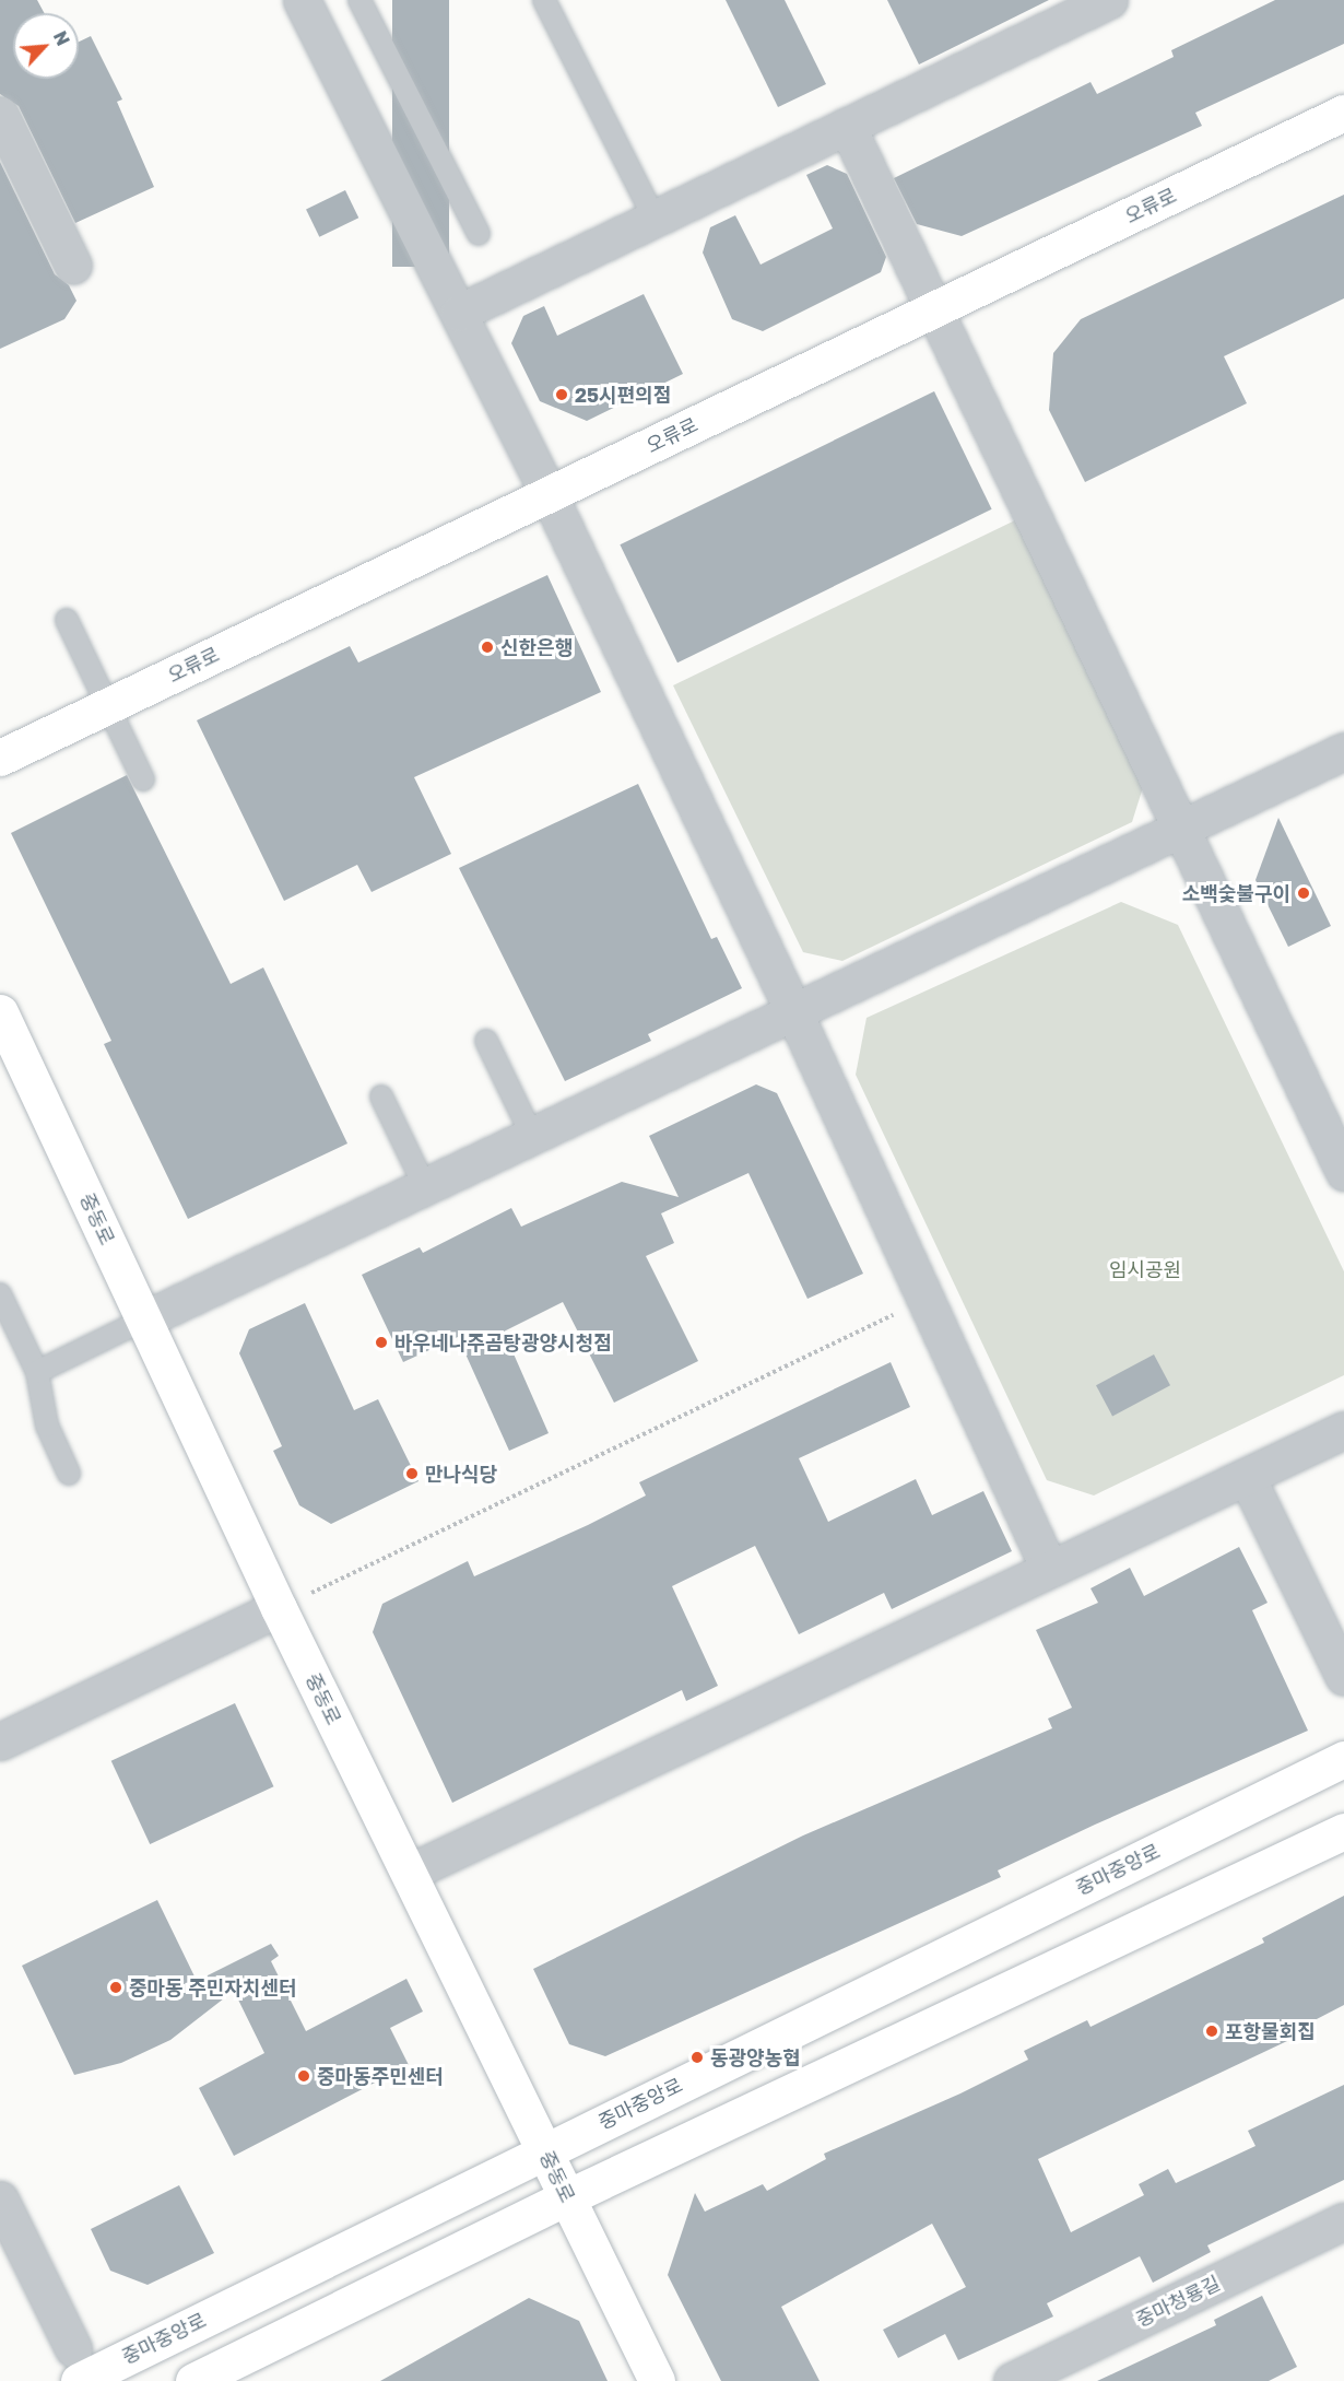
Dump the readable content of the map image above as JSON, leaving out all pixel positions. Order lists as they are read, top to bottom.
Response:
{
  "streets": {
    "street": [
      "오류로",
      "중동로",
      "중마중앙로",
      "중마청룡길"
    ]
  },
  "crossings": [
    ["중동로", "중마중앙로"]
  ],
  "parks": ["임시공원"],
  "places": [
    "25시편의점",
    "신한은행",
    "소백숯불구이",
    "바우네나주곰탕광양시청점",
    "만나식당",
    "중마동 주민자치센터",
    "포항물회집",
    "동광양농협",
    "중마동주민센터"
  ],
  "north": "top right"
}
